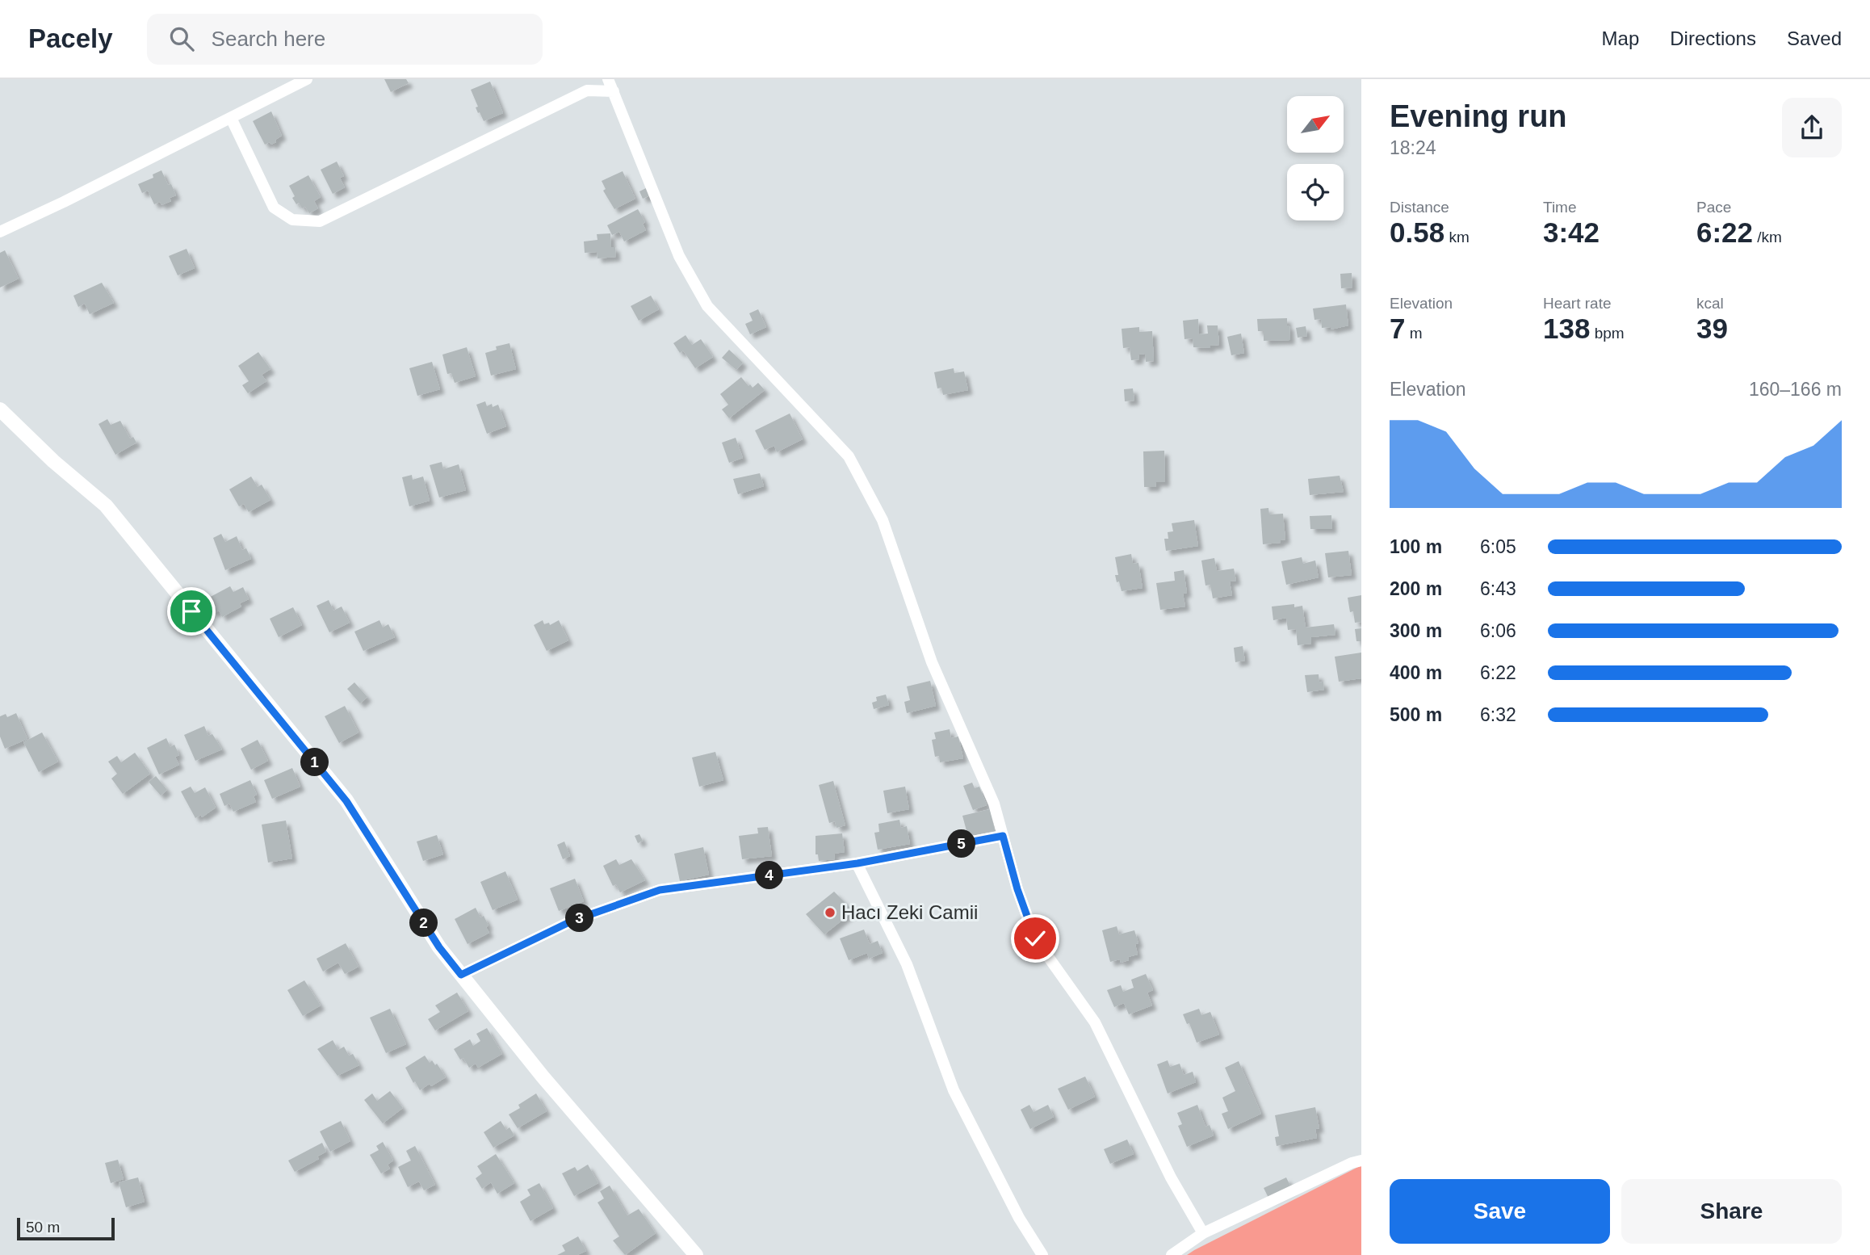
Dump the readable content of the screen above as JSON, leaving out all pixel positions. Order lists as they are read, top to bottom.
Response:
{
  "places": ["Hacı Zeki Camii"],
  "scale_bar": "50 m",
  "north": "top right",
  "page": {
    "header": "Pacely",
    "search": "Search here",
    "nav": ["Map", "Directions", "Saved"],
    "heading": ["Evening run", "18:24"],
    "stats": [
      ["Distance", "0.58 km"],
      ["Time", "3:42"],
      ["Pace", "6:22 /km"],
      ["Elevation", "7 m"],
      ["Heart rate", "138 bpm"],
      ["kcal", "39"]
    ],
    "chart": ["Elevation", "160–166 m"],
    "list": [
      {
        "name": "100 m",
        "note": "6:05"
      },
      {
        "name": "200 m",
        "note": "6:43"
      },
      {
        "name": "300 m",
        "note": "6:06"
      },
      {
        "name": "400 m",
        "note": "6:22"
      },
      {
        "name": "500 m",
        "note": "6:32"
      }
    ],
    "pins": [
      "1",
      "5",
      "4",
      "3",
      "2"
    ],
    "buttons": ["Save", "Share"],
    "scale": "50 m"
  }
}
